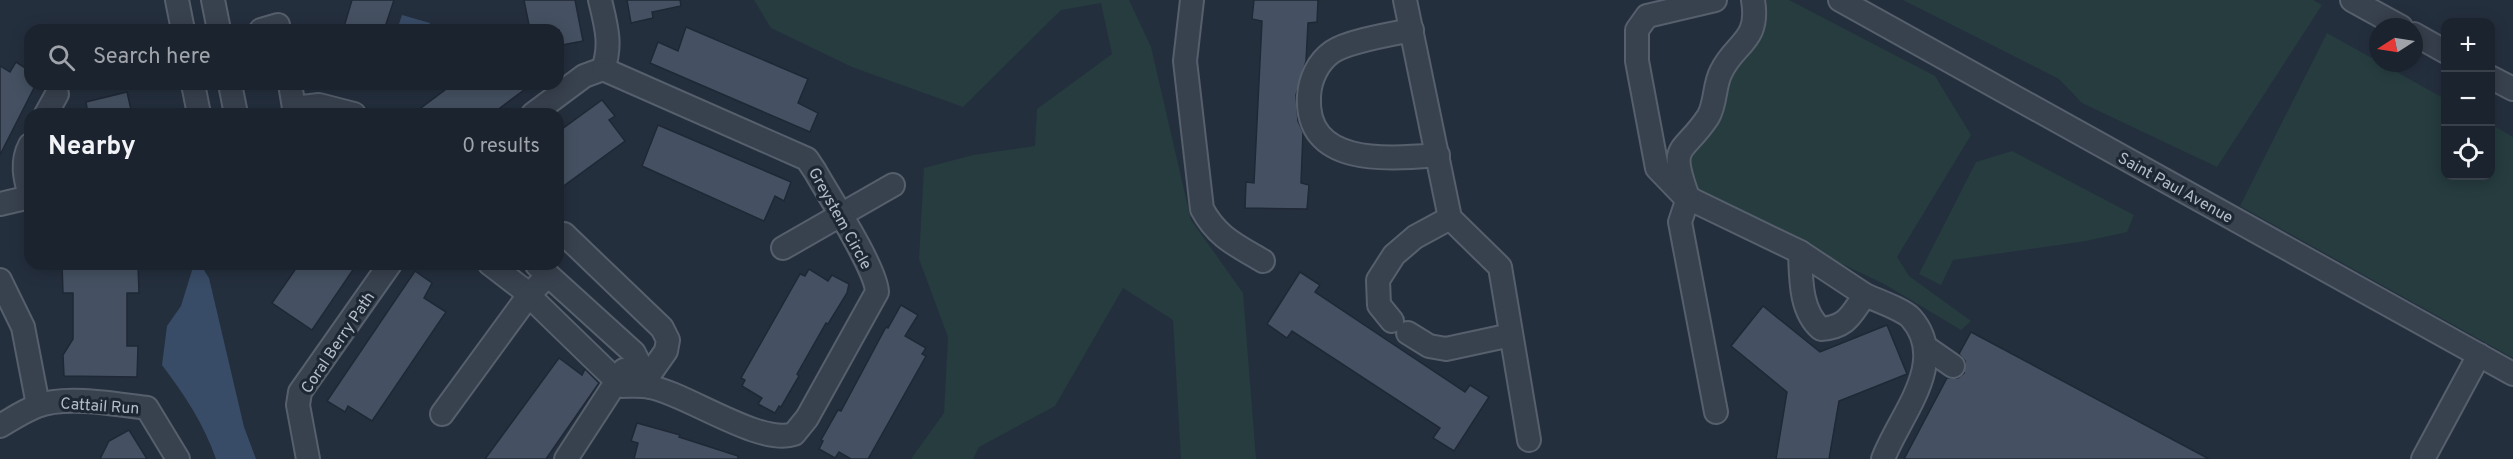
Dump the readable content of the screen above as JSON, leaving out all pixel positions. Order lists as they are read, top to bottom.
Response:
{
  "streets": {
    "street": [
      "Saint Paul Avenue",
      "Greystem Circle",
      "Coral Berry Path",
      "Cattail Run"
    ]
  },
  "north": "left",
  "page": {
    "map_buttons": ["+", "−"],
    "search": "Search here",
    "heading": ["Nearby", "0 results"]
  }
}
